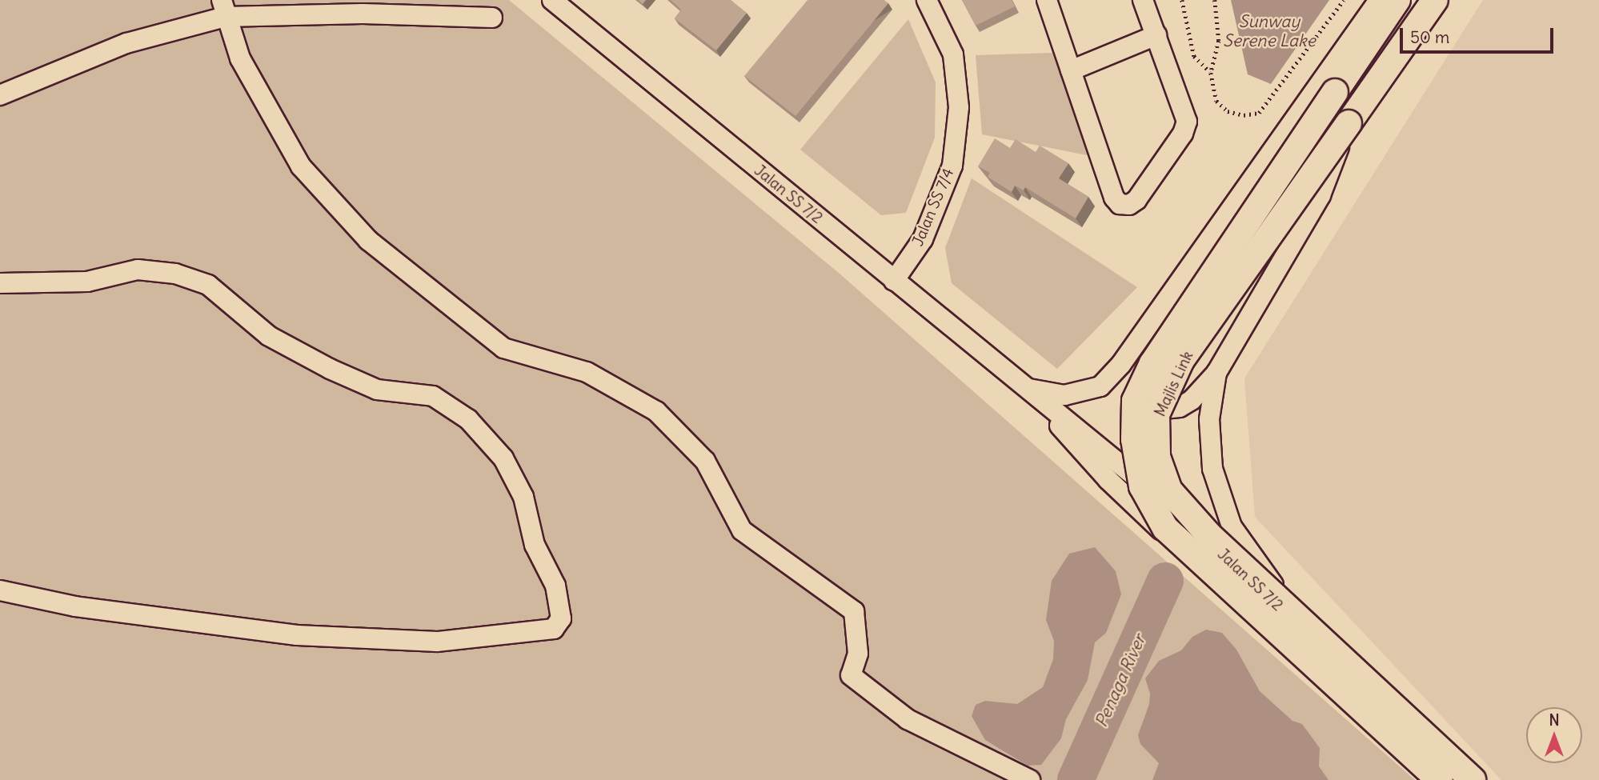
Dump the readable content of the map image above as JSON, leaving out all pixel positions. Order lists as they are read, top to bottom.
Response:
{
  "streets": {
    "main road": ["Majlis Link"],
    "street": ["Jalan SS 7/2", "Jalan SS 7/4"]
  },
  "crossings": [
    ["Jalan SS 7/2", "Jalan SS 7/4"],
    ["Jalan SS 7/2", "Majlis Link"]
  ],
  "water": ["Sunway Serene Lake", "Penaga River"],
  "scale_bar": "50 m",
  "north": "top"
}
